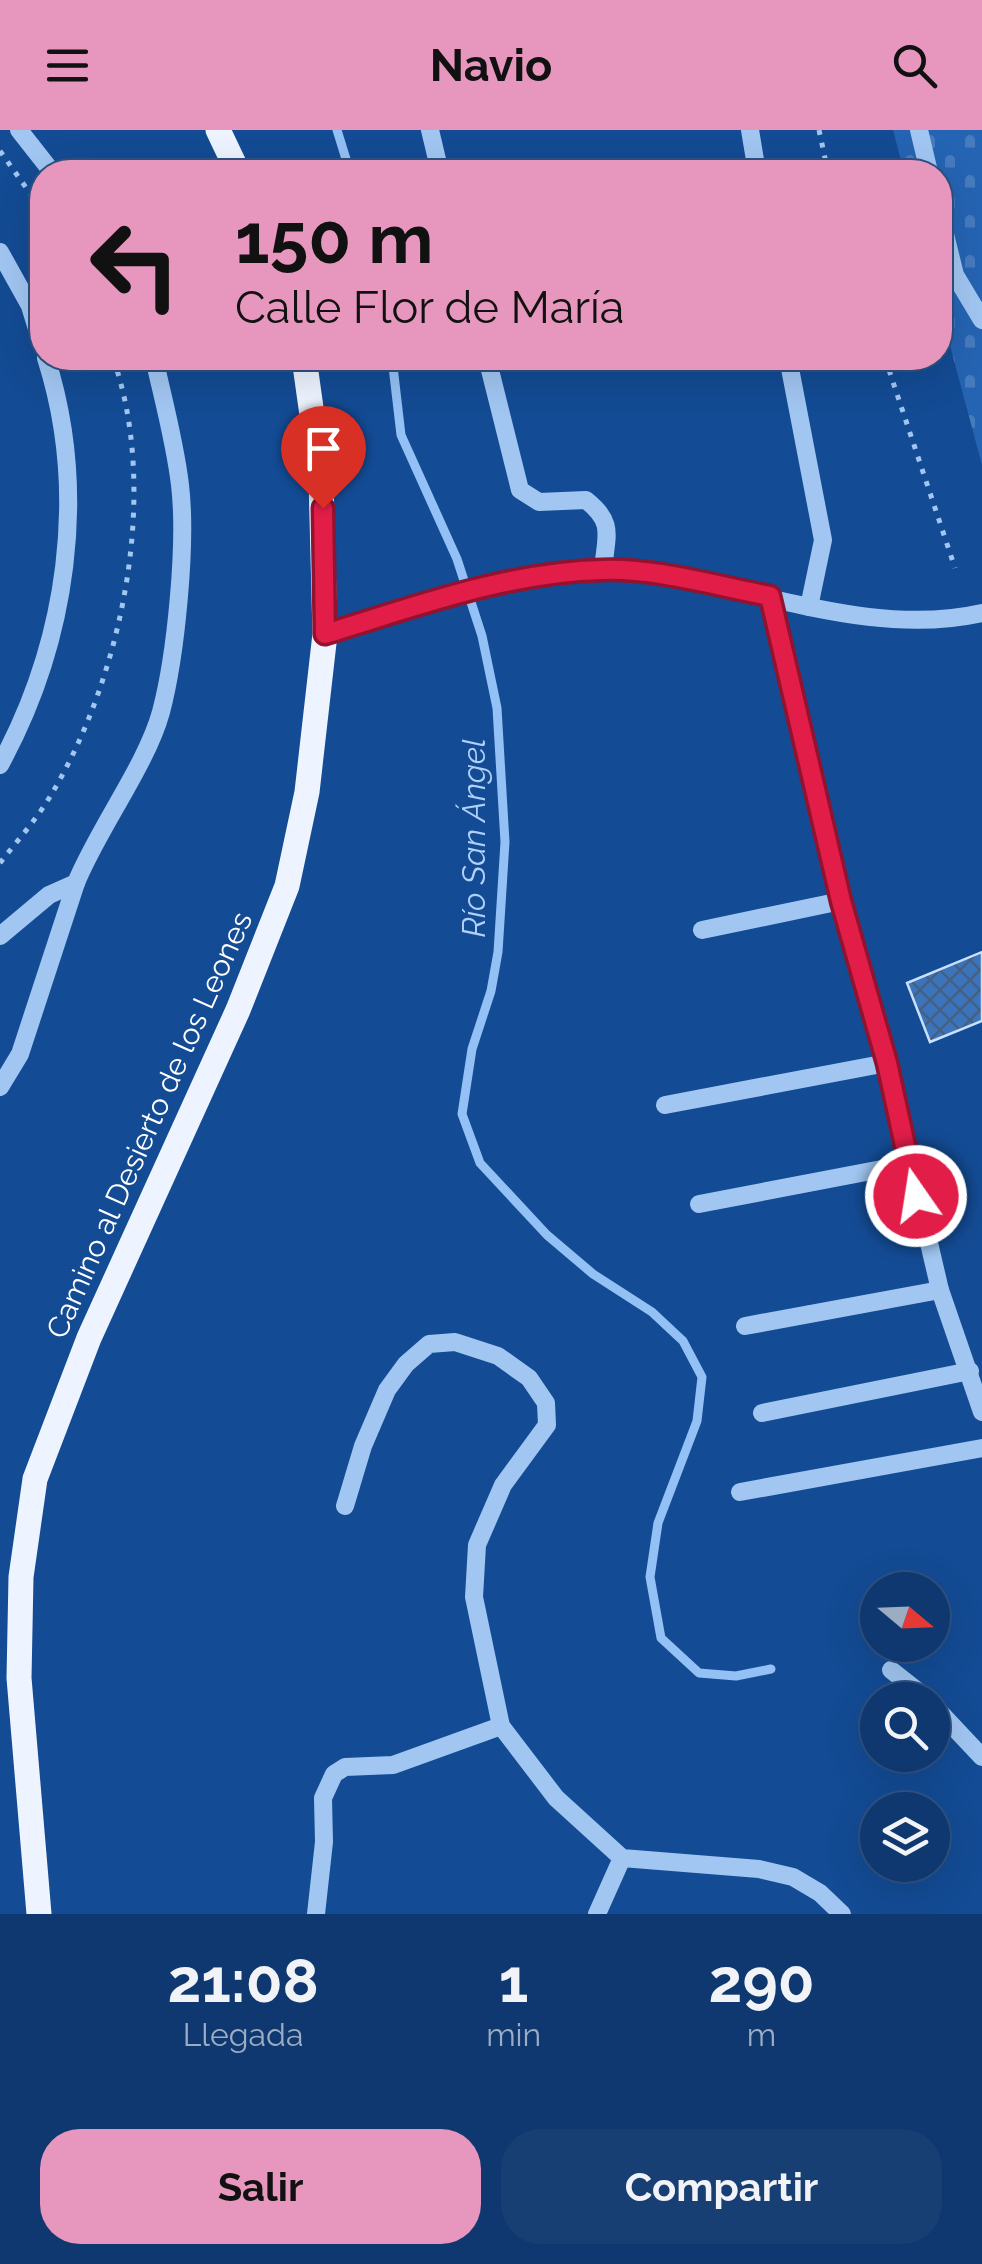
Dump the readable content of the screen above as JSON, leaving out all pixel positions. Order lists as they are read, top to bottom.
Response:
{
  "streets": {
    "main road": ["Camino al Desierto de los Leones"]
  },
  "water": ["Río San Ángel"],
  "north": "right",
  "page": {
    "header": "Navio",
    "turn": ["150 m", "Calle Flor de María"],
    "eta": [
      "21:08",
      "Llegada",
      "1",
      "min",
      "290",
      "m"
    ],
    "buttons": ["Salir", "Compartir"]
  }
}
